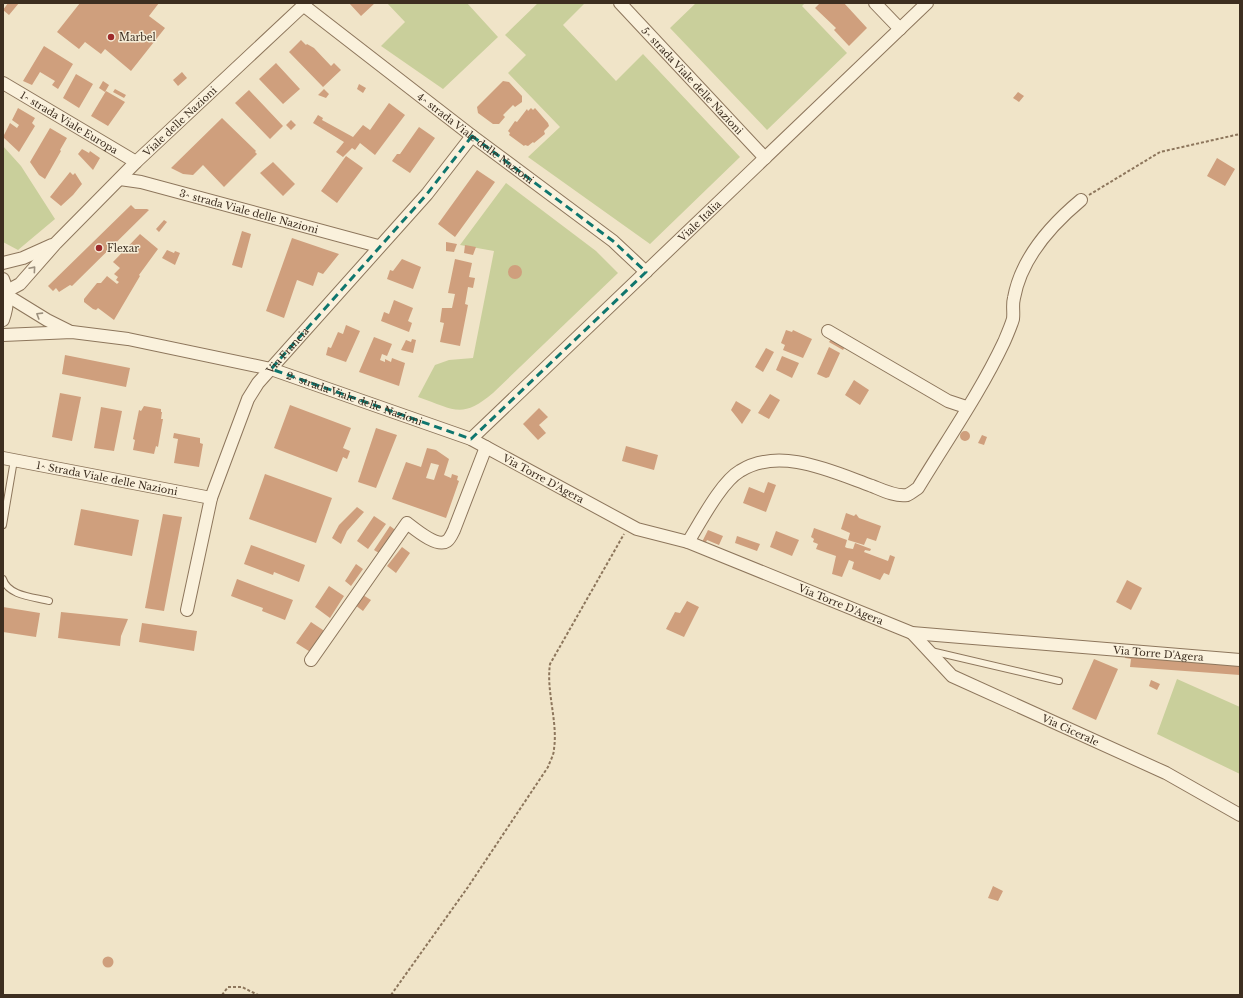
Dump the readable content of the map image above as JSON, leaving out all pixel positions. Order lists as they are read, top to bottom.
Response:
{
  "streets": {
    "street": [
      "5^ strada Viale delle Nazioni",
      "Viale delle Nazioni",
      "1^ strada Viale Europa",
      "4^ strada Viale delle Nazioni",
      "3^ strada Viale delle Nazioni",
      "Viale Italia",
      "Via Francia",
      "2^ strada Viale delle Nazioni",
      "1^ Strada Viale delle Nazioni",
      "Via Torre D'Agera",
      "Via Cicerale"
    ]
  },
  "crossings": [
    ["5^ strada Viale delle Nazioni", "Viale Italia"],
    ["Viale delle Nazioni", "1^ strada Viale Europa"],
    ["Viale delle Nazioni", "4^ strada Viale delle Nazioni"],
    ["Viale delle Nazioni", "3^ strada Viale delle Nazioni"],
    ["Viale delle Nazioni", "2^ strada Viale delle Nazioni"],
    ["4^ strada Viale delle Nazioni", "Viale Italia"],
    ["4^ strada Viale delle Nazioni", "Via Francia"],
    ["3^ strada Viale delle Nazioni", "Via Francia"],
    ["Viale Italia", "2^ strada Viale delle Nazioni"],
    ["Viale Italia", "Via Torre D'Agera"],
    ["Via Francia", "2^ strada Viale delle Nazioni"],
    ["Via Francia", "1^ Strada Viale delle Nazioni"],
    ["2^ strada Viale delle Nazioni", "Via Torre D'Agera"],
    ["Via Torre D'Agera", "Via Cicerale"]
  ],
  "places": ["Marbel", "Flexar"]
}
